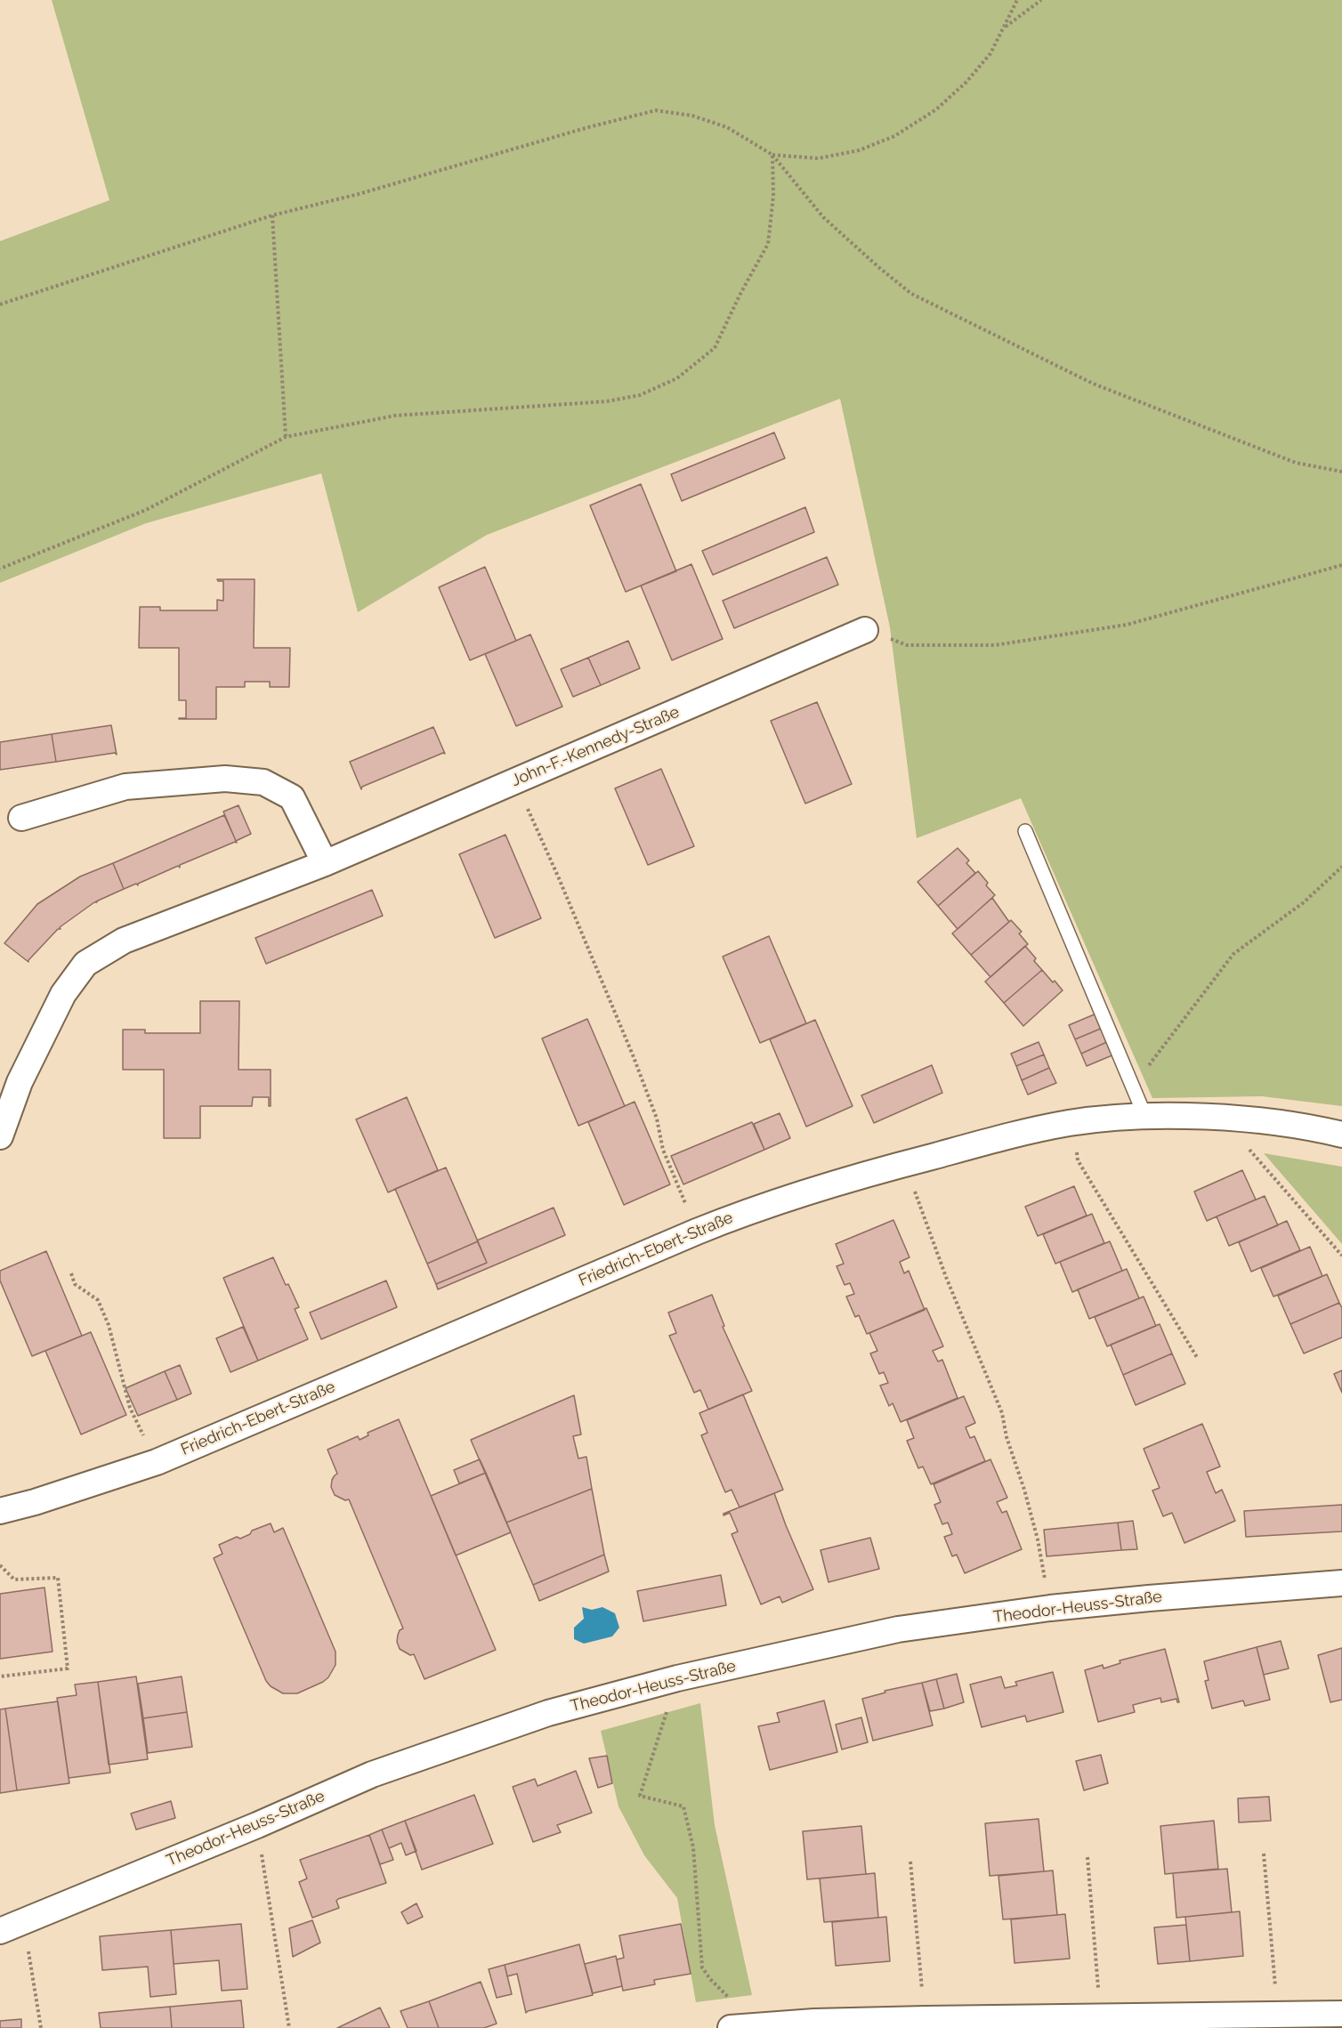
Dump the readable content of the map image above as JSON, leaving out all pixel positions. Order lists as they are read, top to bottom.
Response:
{
  "streets": {
    "street": ["John-F.-Kennedy-Straße", "Friedrich-Ebert-Straße", "Theodor-Heuss-Straße"]
  }
}
